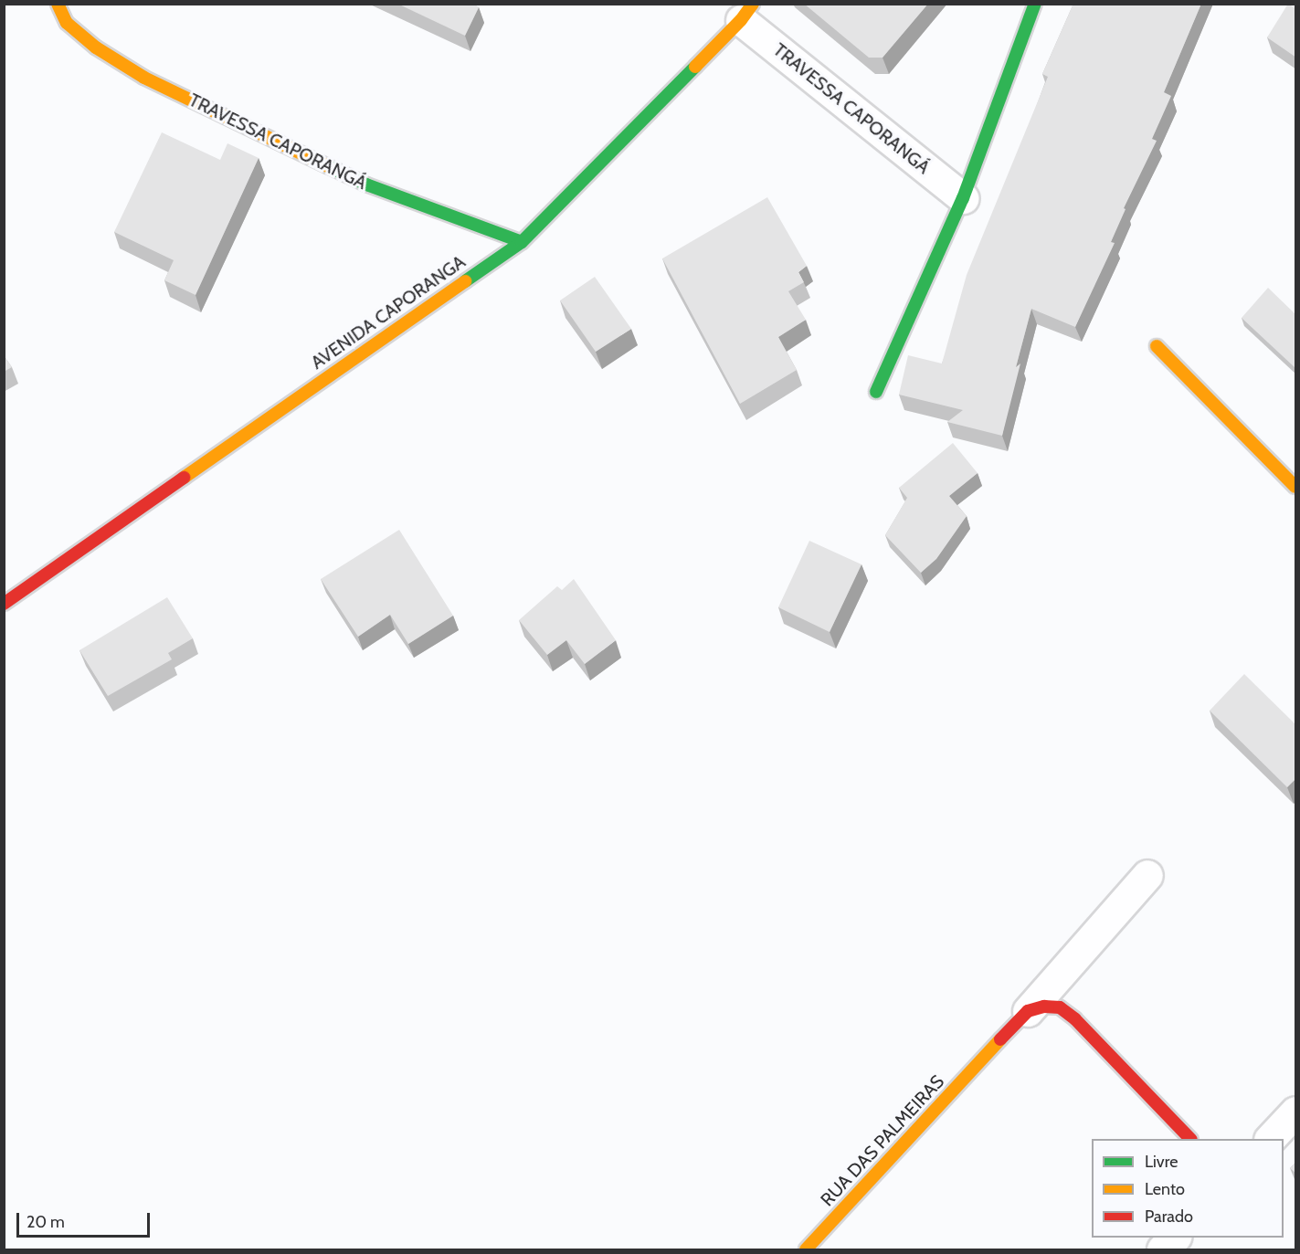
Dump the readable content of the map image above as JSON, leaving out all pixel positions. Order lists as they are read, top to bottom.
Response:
{
  "streets": {
    "street": ["TRAVESSA CAPORANGÁ", "AVENIDA CAPORANGA", "RUA DAS PALMEIRAS"]
  },
  "crossings": [
    ["TRAVESSA CAPORANGÁ", "AVENIDA CAPORANGA"]
  ],
  "legend": ["Livre", "Lento", "Parado"],
  "scale_bar": "20 m"
}
